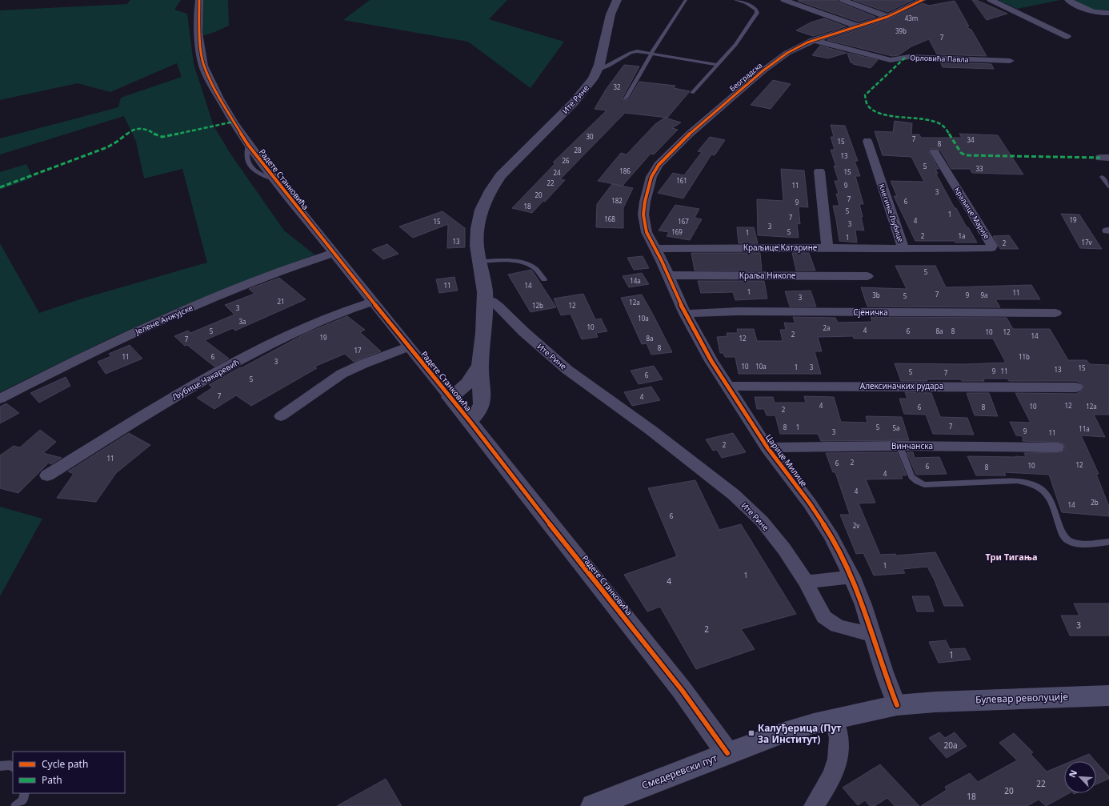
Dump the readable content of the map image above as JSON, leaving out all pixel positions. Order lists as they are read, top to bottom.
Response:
{
  "streets": {
    "main road": ["Булевар револуције", "Смедеревски пут"],
    "street": [
      "Орловића Павла",
      "Београдска",
      "Ите Рине",
      "Радете Станковића",
      "Кнегиње Љубице",
      "Краљице Марије",
      "Краљице Катарине",
      "Краља Николе",
      "Сјеничка",
      "Јелене Анжујске",
      "Љубице Чакаревић",
      "Алексиначких рудара",
      "Винчанска",
      "Царице Милице"
    ]
  },
  "crossings": [
    ["Орловића Павла", "Београдска"],
    ["Београдска", "Царице Милице"],
    ["Ите Рине", "Царице Милице"],
    ["Радете Станковића", "Јелене Анжујске"],
    ["Радете Станковића", "Љубице Чакаревић"],
    ["Радете Станковића", "Смедеревски пут"],
    ["Кнегиње Љубице", "Краљице Марије"],
    ["Кнегиње Љубице", "Краљице Катарине"],
    ["Краљице Катарине", "Царице Милице"],
    ["Краља Николе", "Царице Милице"],
    ["Сјеничка", "Царице Милице"],
    ["Алексиначких рудара", "Царице Милице"],
    ["Винчанска", "Царице Милице"],
    ["Царице Милице", "Смедеревски пут"],
    ["Булевар револуције", "Смедеревски пут"]
  ],
  "districts": ["Три Тигања"],
  "places": {
    "transit": ["Калуђерица (Пут За Институт)"]
  },
  "house_numbers": [
    "43m",
    "39b",
    "7",
    "32",
    "30",
    "7",
    "34",
    "15",
    "8",
    "28",
    "13",
    "26",
    "5",
    "33",
    "186",
    "15",
    "24",
    "161",
    "22",
    "11",
    "9",
    "3",
    "20",
    "7",
    "182",
    "6",
    "9",
    "18",
    "5",
    "1",
    "7",
    "168",
    "19",
    "4",
    "15",
    "167",
    "3",
    "3",
    "169",
    "5",
    "1",
    "2",
    "1a",
    "1",
    "13",
    "17v",
    "2",
    "5",
    "14a",
    "11",
    "14",
    "1",
    "11",
    "7",
    "3b",
    "9",
    "9a",
    "5",
    "3",
    "21",
    "12a",
    "12b",
    "12",
    "3",
    "10a",
    "3a",
    "10",
    "2a",
    "4",
    "5",
    "6",
    "8a",
    "8",
    "10",
    "12",
    "2",
    "14",
    "19",
    "8a",
    "12",
    "7",
    "8",
    "17",
    "11",
    "6",
    "11b",
    "3",
    "10",
    "10a",
    "1",
    "3",
    "15",
    "13",
    "9",
    "11",
    "5",
    "7",
    "6",
    "5",
    "7",
    "4",
    "4",
    "12",
    "10",
    "12a",
    "6",
    "8",
    "2",
    "7",
    "8",
    "1",
    "5",
    "5a",
    "11a",
    "9",
    "3",
    "11",
    "2",
    "11",
    "2",
    "6",
    "12",
    "10",
    "6",
    "8",
    "4",
    "4",
    "2b",
    "14",
    "6",
    "2v",
    "1",
    "1",
    "4",
    "3",
    "2",
    "1",
    "20a",
    "22",
    "20",
    "18"
  ],
  "legend": ["Cycle path", "Path"],
  "north": "top left"
}
